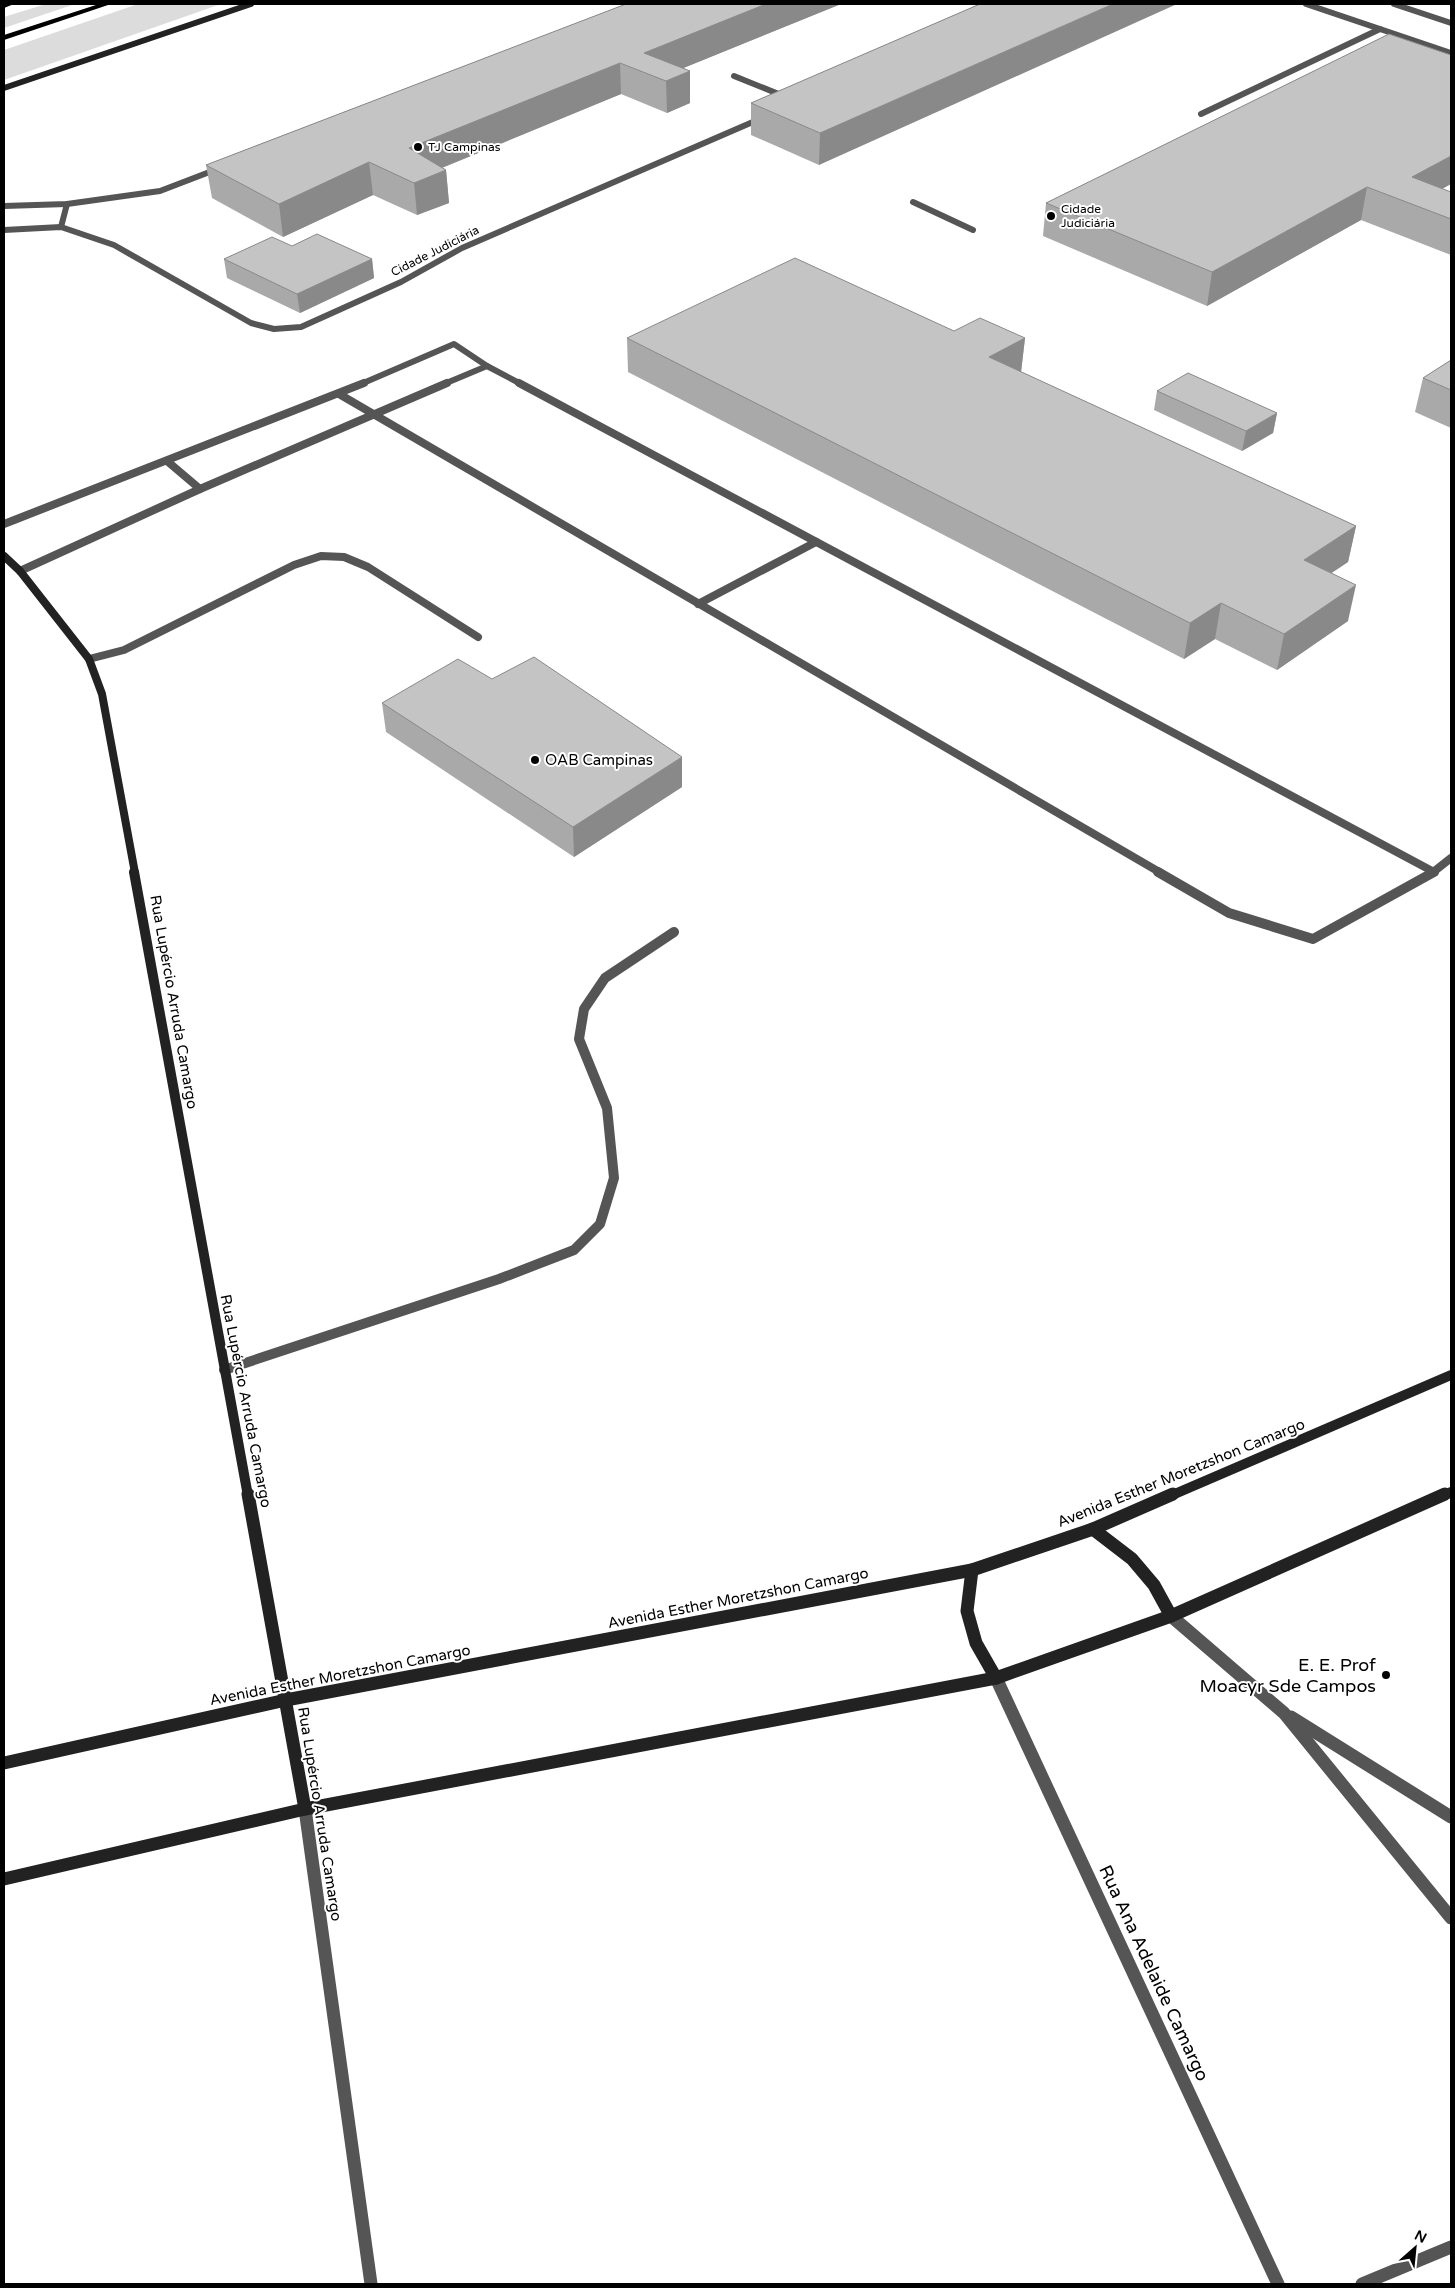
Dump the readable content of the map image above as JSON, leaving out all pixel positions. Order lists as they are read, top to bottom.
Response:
{
  "streets": {
    "street": [
      "Cidade Judiciária",
      "Rua Lupércio Arruda Camargo",
      "Avenida Esther Moretzshon Camargo",
      "Rua Ana Adelaide Camargo"
    ]
  },
  "crossings": [
    ["Rua Lupércio Arruda Camargo", "Avenida Esther Moretzshon Camargo"]
  ],
  "places": [
    "TJ Campinas",
    "Cidade Judiciária",
    "OAB Campinas",
    "E. E. Prof Moacyr Sde Campos"
  ],
  "north": "top right"
}
